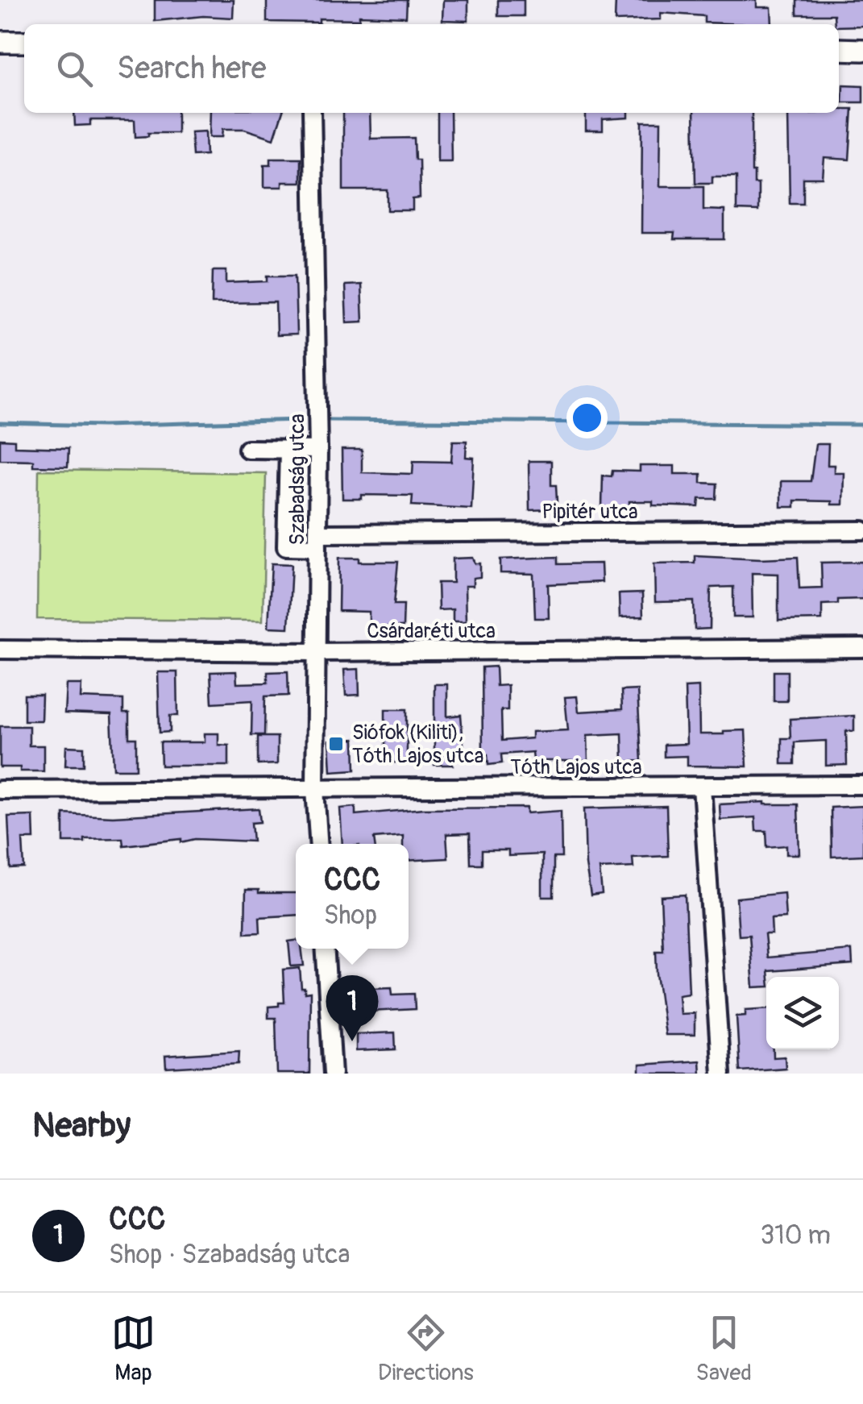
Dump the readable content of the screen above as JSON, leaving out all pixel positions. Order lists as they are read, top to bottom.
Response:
{
  "streets": {
    "street": [
      "Szabadság utca",
      "Pipitér utca",
      "Csárdaréti utca",
      "Tóth Lajos utca"
    ]
  },
  "crossings": [
    ["Szabadság utca", "Pipitér utca"],
    ["Szabadság utca", "Csárdaréti utca"],
    ["Szabadság utca", "Tóth Lajos utca"]
  ],
  "places": {
    "transit": ["Siófok (Kiliti), Tóth Lajos utca"]
  },
  "page": {
    "search": "Search here",
    "popup": ["CCC", "Shop"],
    "pins": "1",
    "heading": "Nearby",
    "list": [
      {
        "mark": "1",
        "name": "CCC",
        "note": "Shop · Szabadság utca",
        "value": "310 m"
      }
    ],
    "nav": ["Map", "Directions", "Saved"]
  }
}
